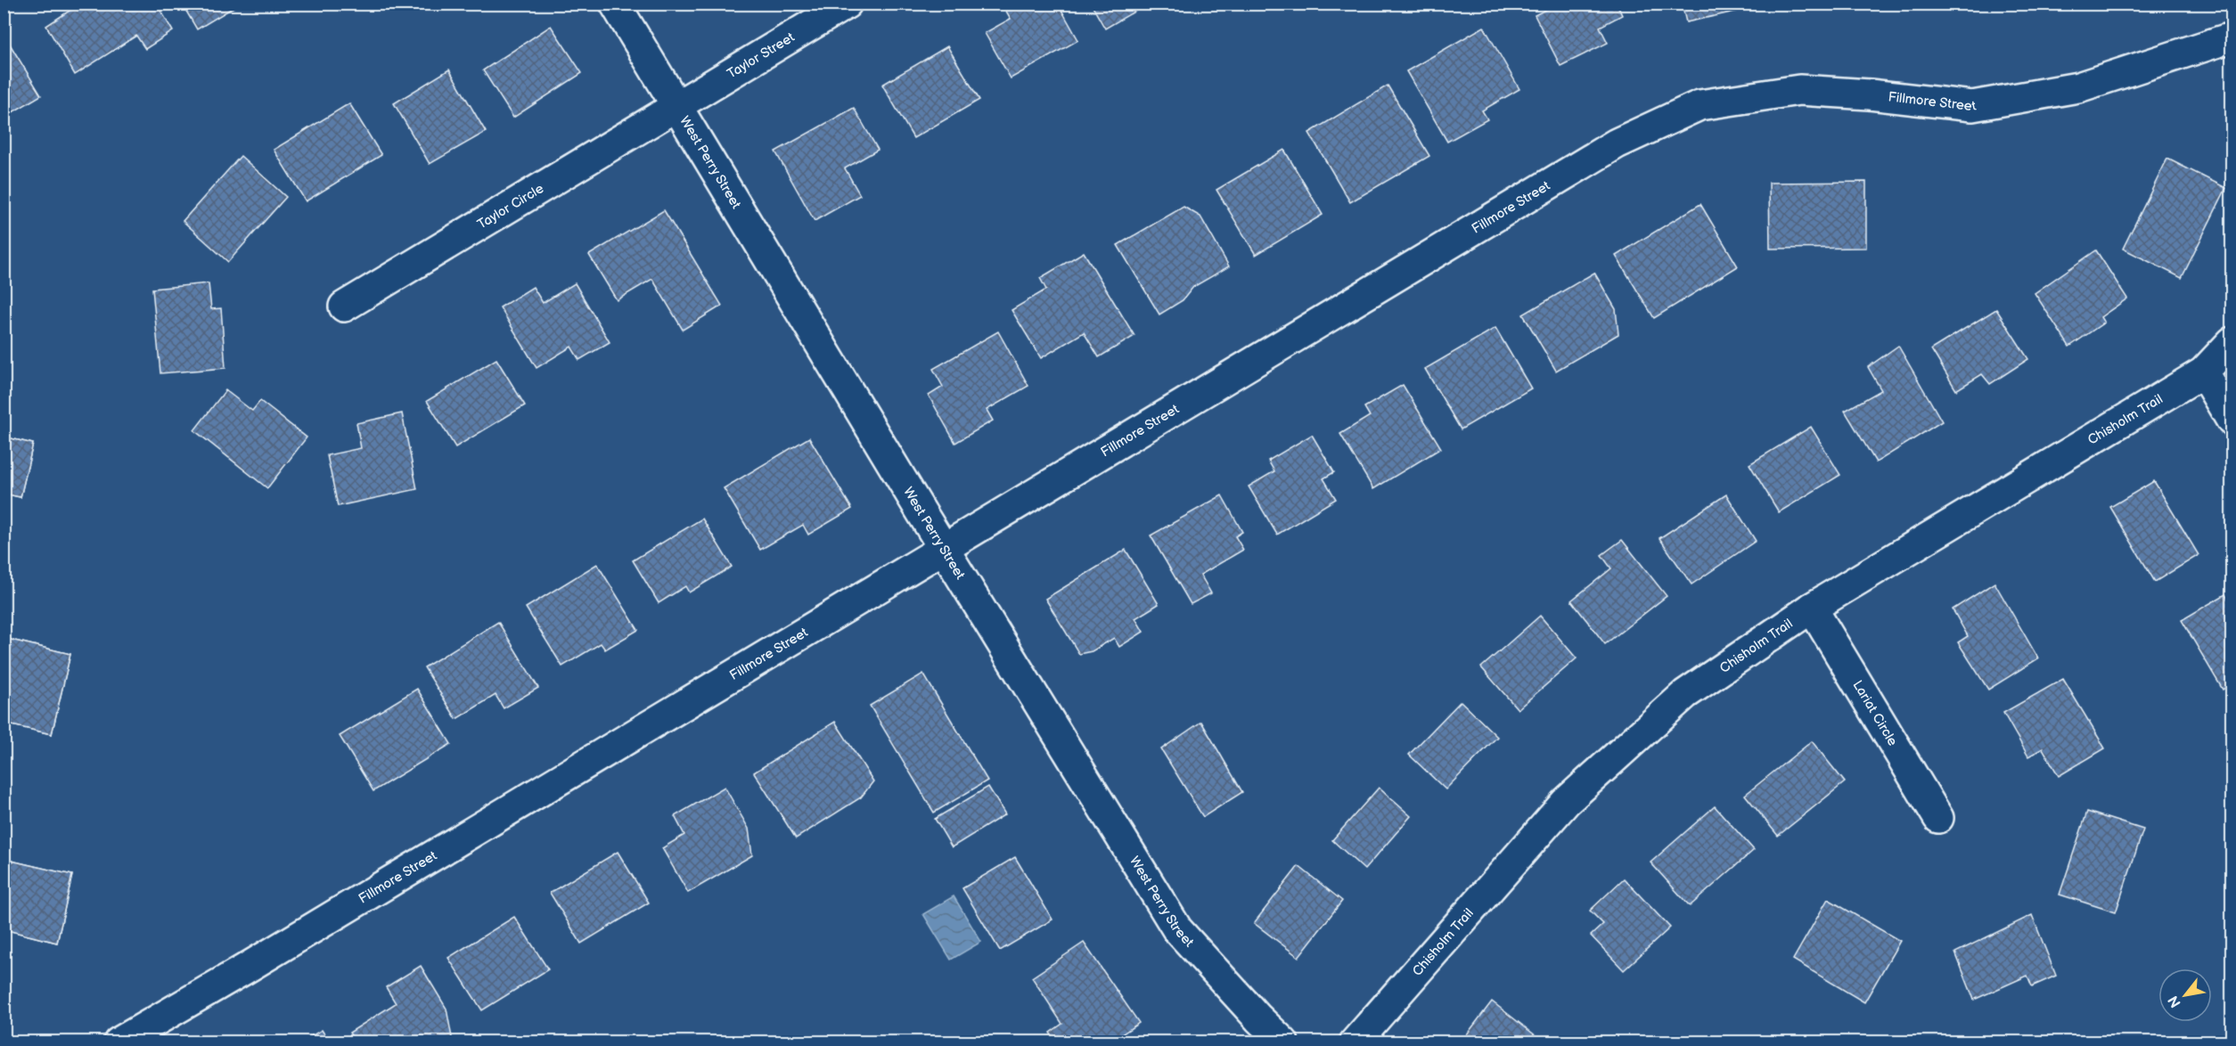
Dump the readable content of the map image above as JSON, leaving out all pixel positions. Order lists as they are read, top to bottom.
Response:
{
  "streets": {
    "street": [
      "Taylor Street",
      "Fillmore Street",
      "West Perry Street",
      "Taylor Circle",
      "Chisholm Trail",
      "Lariat Circle"
    ]
  },
  "crossings": [
    ["Taylor Street", "West Perry Street"],
    ["Taylor Street", "Taylor Circle"],
    ["Fillmore Street", "West Perry Street"],
    ["West Perry Street", "Taylor Circle"],
    ["Chisholm Trail", "Lariat Circle"]
  ],
  "north": "bottom left"
}
